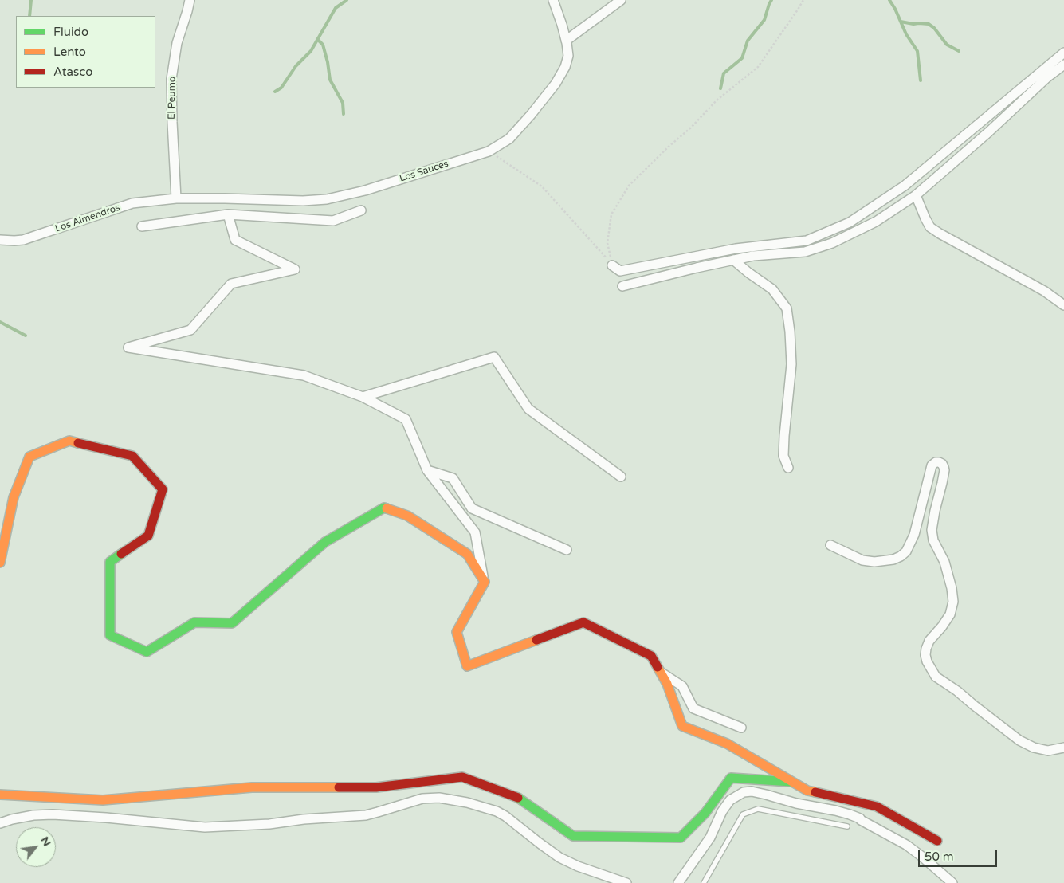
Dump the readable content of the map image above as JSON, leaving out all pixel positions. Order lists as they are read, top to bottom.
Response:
{
  "streets": {
    "street": ["El Peumo", "Los Sauces", "Los Almendros"]
  },
  "crossings": [
    ["El Peumo", "Los Sauces"],
    ["El Peumo", "Los Almendros"],
    ["Los Sauces", "Los Almendros"]
  ],
  "legend": ["Fluido", "Lento", "Atasco"],
  "scale_bar": "50 m",
  "north": "top right"
}
